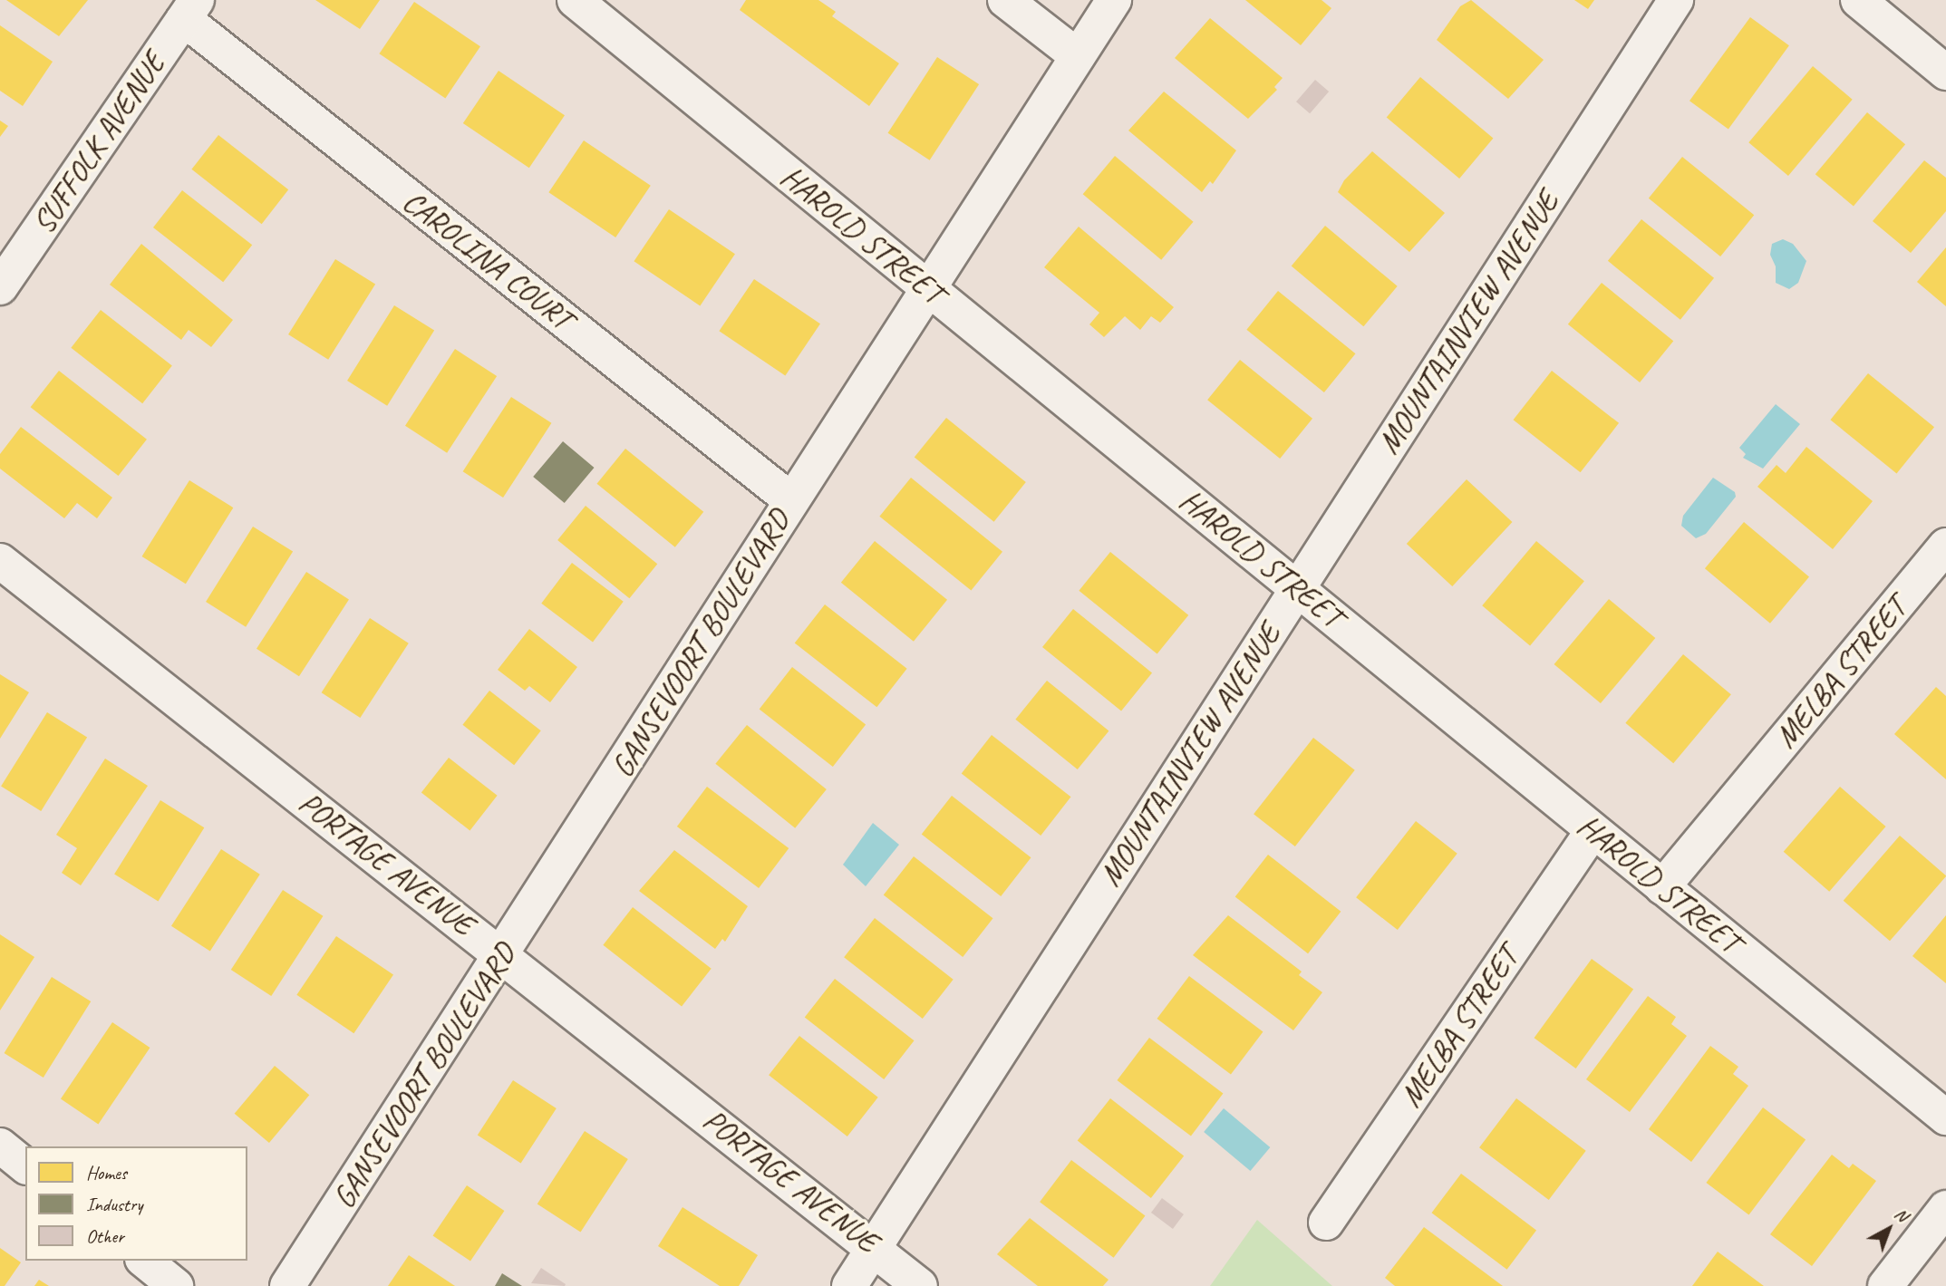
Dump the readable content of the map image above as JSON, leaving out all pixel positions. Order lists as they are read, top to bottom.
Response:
{
  "streets": {
    "street": [
      "SUFFOLK AVENUE",
      "HAROLD STREET",
      "CAROLINA COURT",
      "MOUNTAINVIEW AVENUE",
      "GANSEVOORT BOULEVARD",
      "MELBA STREET",
      "PORTAGE AVENUE"
    ]
  },
  "crossings": [
    ["SUFFOLK AVENUE", "CAROLINA COURT"],
    ["HAROLD STREET", "MOUNTAINVIEW AVENUE"],
    ["HAROLD STREET", "GANSEVOORT BOULEVARD"],
    ["HAROLD STREET", "MELBA STREET"],
    ["CAROLINA COURT", "GANSEVOORT BOULEVARD"],
    ["MOUNTAINVIEW AVENUE", "PORTAGE AVENUE"],
    ["GANSEVOORT BOULEVARD", "PORTAGE AVENUE"]
  ],
  "legend": ["Homes", "Industry", "Other"],
  "north": "top right"
}
